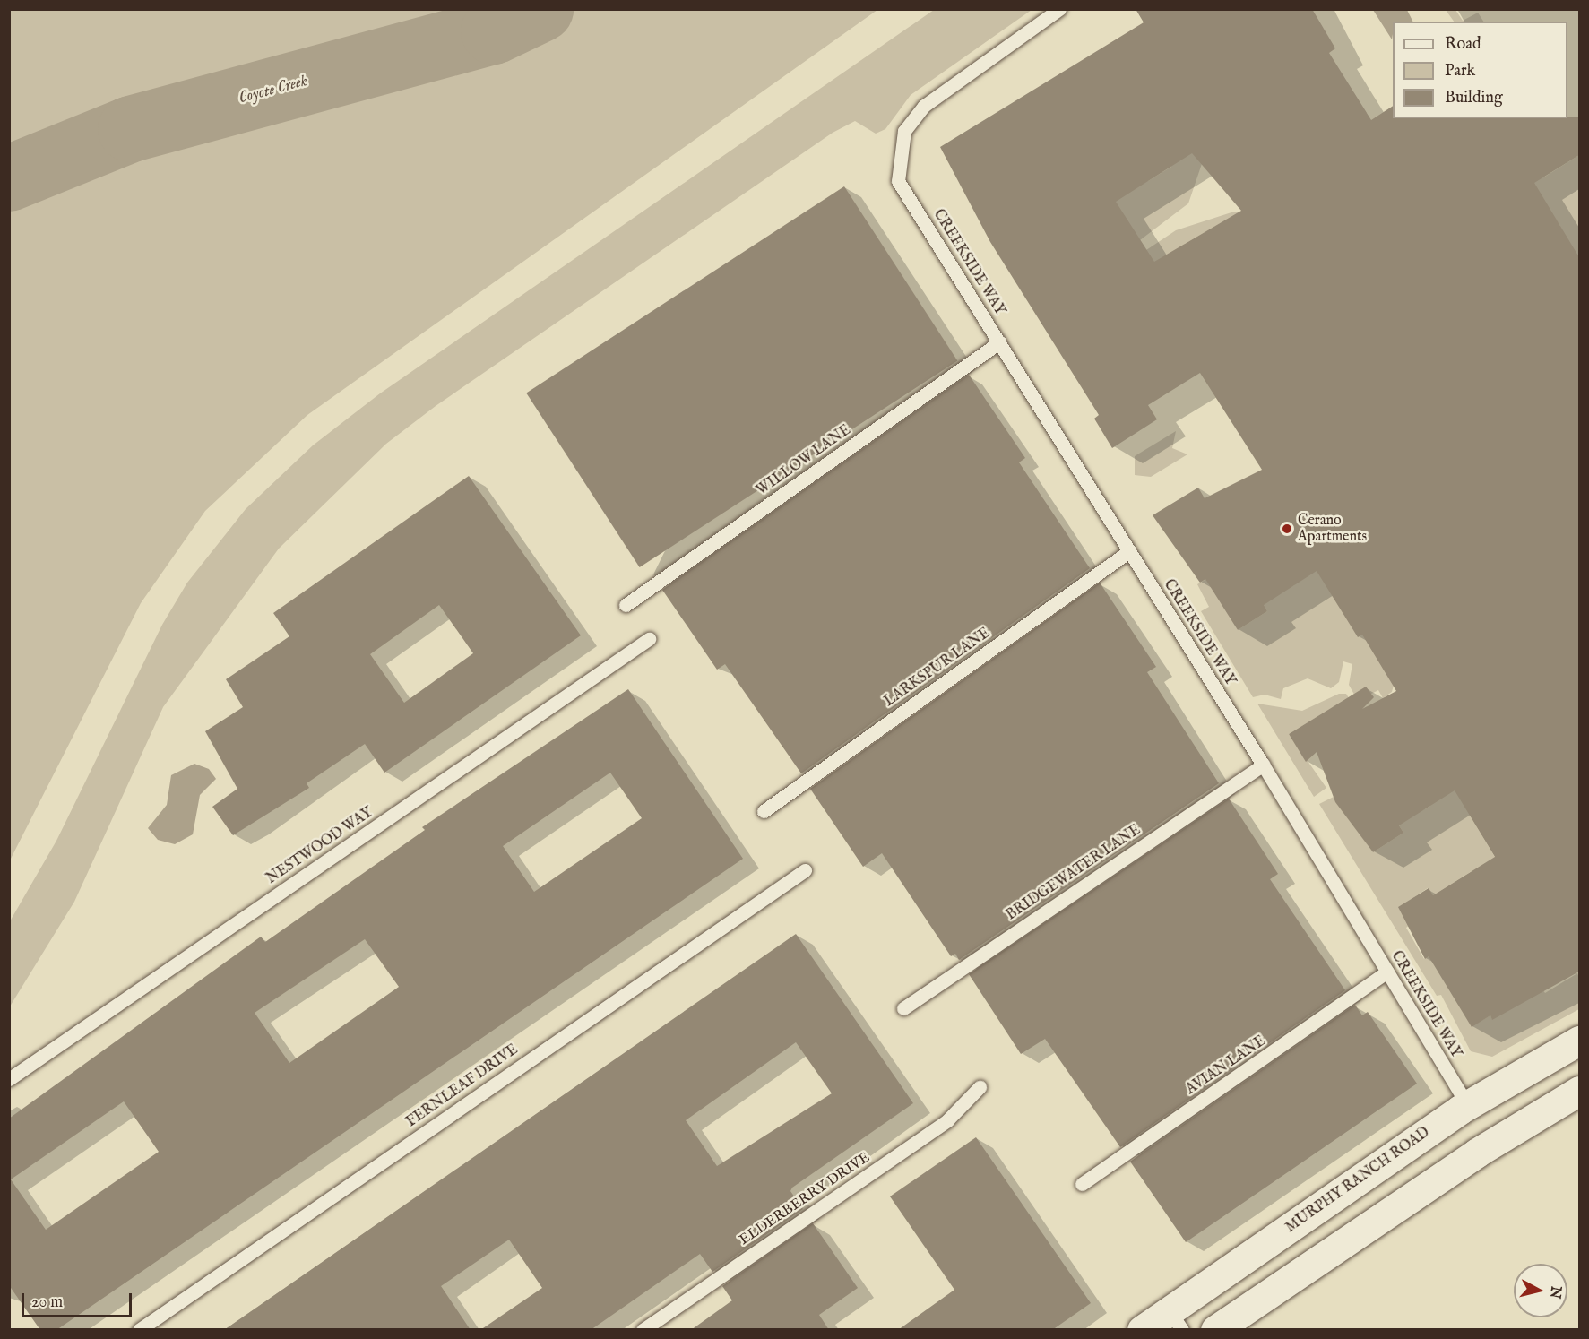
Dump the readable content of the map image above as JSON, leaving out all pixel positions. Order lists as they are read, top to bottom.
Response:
{
  "streets": {
    "street": ["MURPHY RANCH ROAD"],
    "lane": [
      "CREEKSIDE WAY",
      "WILLOW LANE",
      "LARKSPUR LANE",
      "NESTWOOD WAY",
      "BRIDGEWATER LANE",
      "AVIAN LANE",
      "FERNLEAF DRIVE",
      "ELDERBERRY DRIVE"
    ]
  },
  "crossings": [
    ["CREEKSIDE WAY", "WILLOW LANE"],
    ["CREEKSIDE WAY", "LARKSPUR LANE"],
    ["CREEKSIDE WAY", "BRIDGEWATER LANE"],
    ["CREEKSIDE WAY", "AVIAN LANE"],
    ["CREEKSIDE WAY", "MURPHY RANCH ROAD"]
  ],
  "water": ["Coyote Creek"],
  "places": ["Cerano Apartments"],
  "legend": ["Road", "Park", "Building"],
  "scale_bar": "20 m",
  "north": "right"
}
